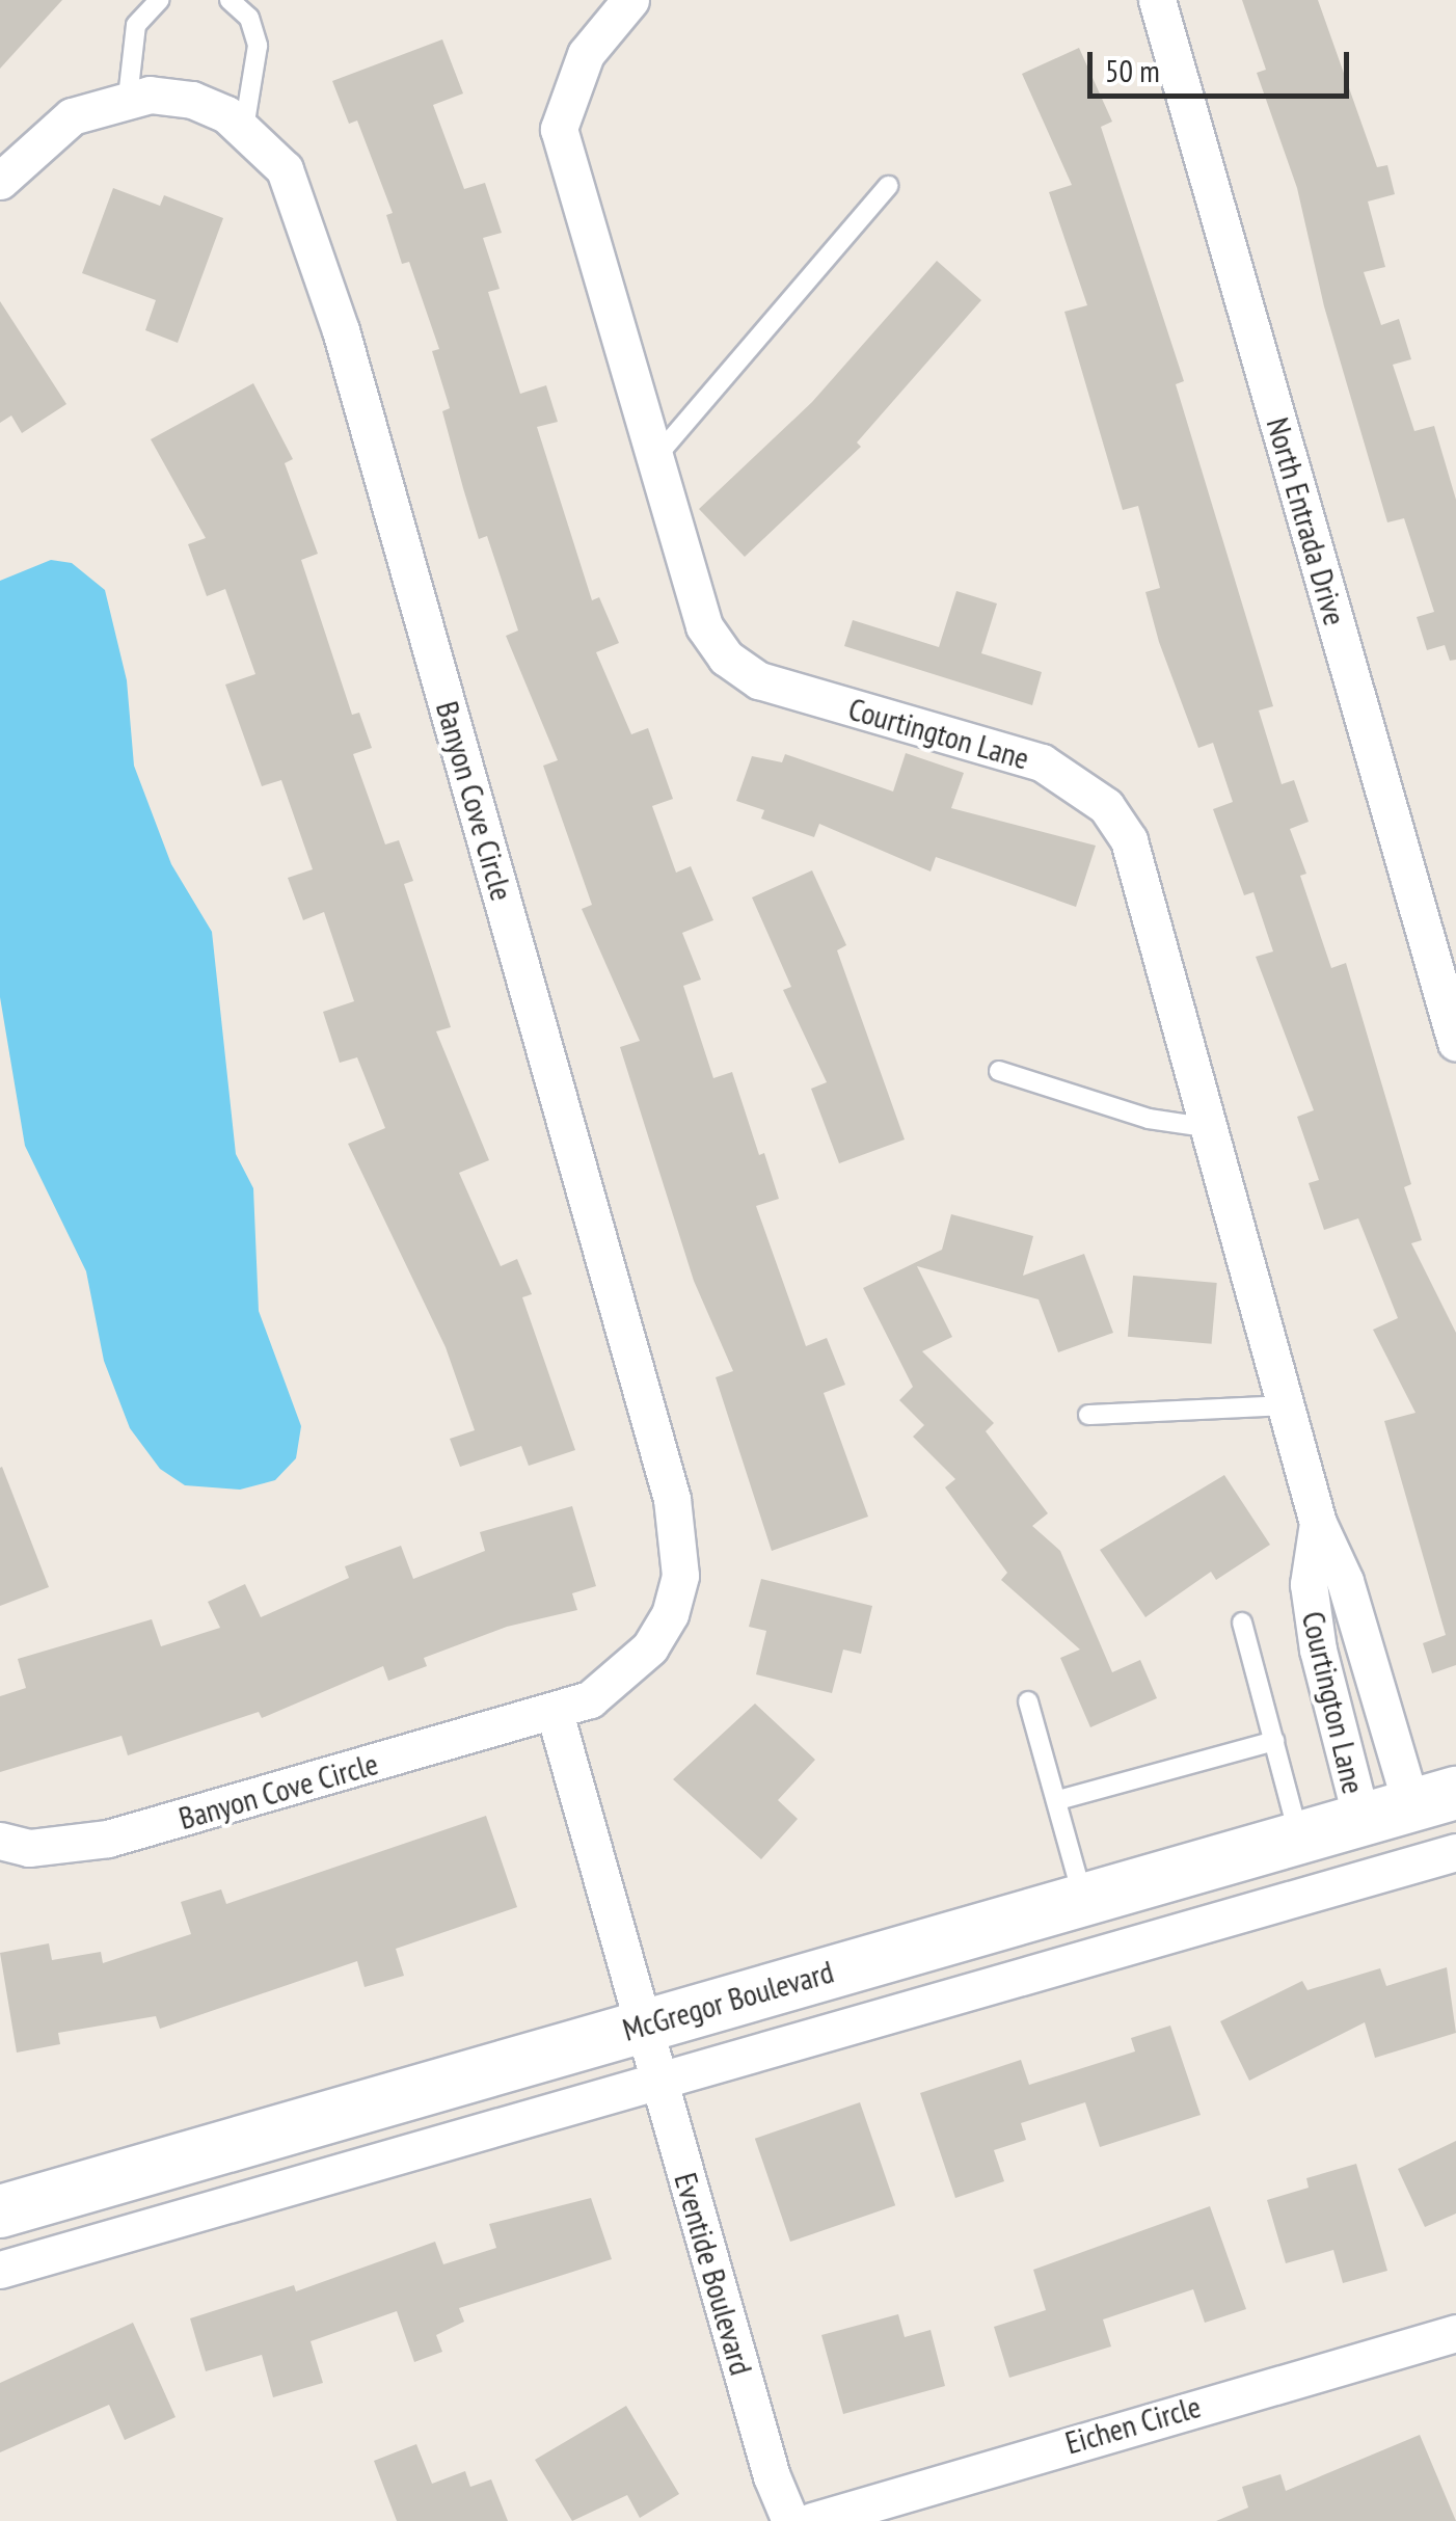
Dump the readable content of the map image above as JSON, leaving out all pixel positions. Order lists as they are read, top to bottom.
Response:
{
  "streets": {
    "main road": ["McGregor Boulevard"],
    "street": [
      "North Entrada Drive",
      "Courtington Lane",
      "Banyon Cove Circle",
      "Eventide Boulevard",
      "Eichen Circle"
    ]
  },
  "crossings": [
    ["Courtington Lane", "McGregor Boulevard"],
    ["McGregor Boulevard", "Eventide Boulevard"]
  ],
  "scale_bar": "50 m"
}
